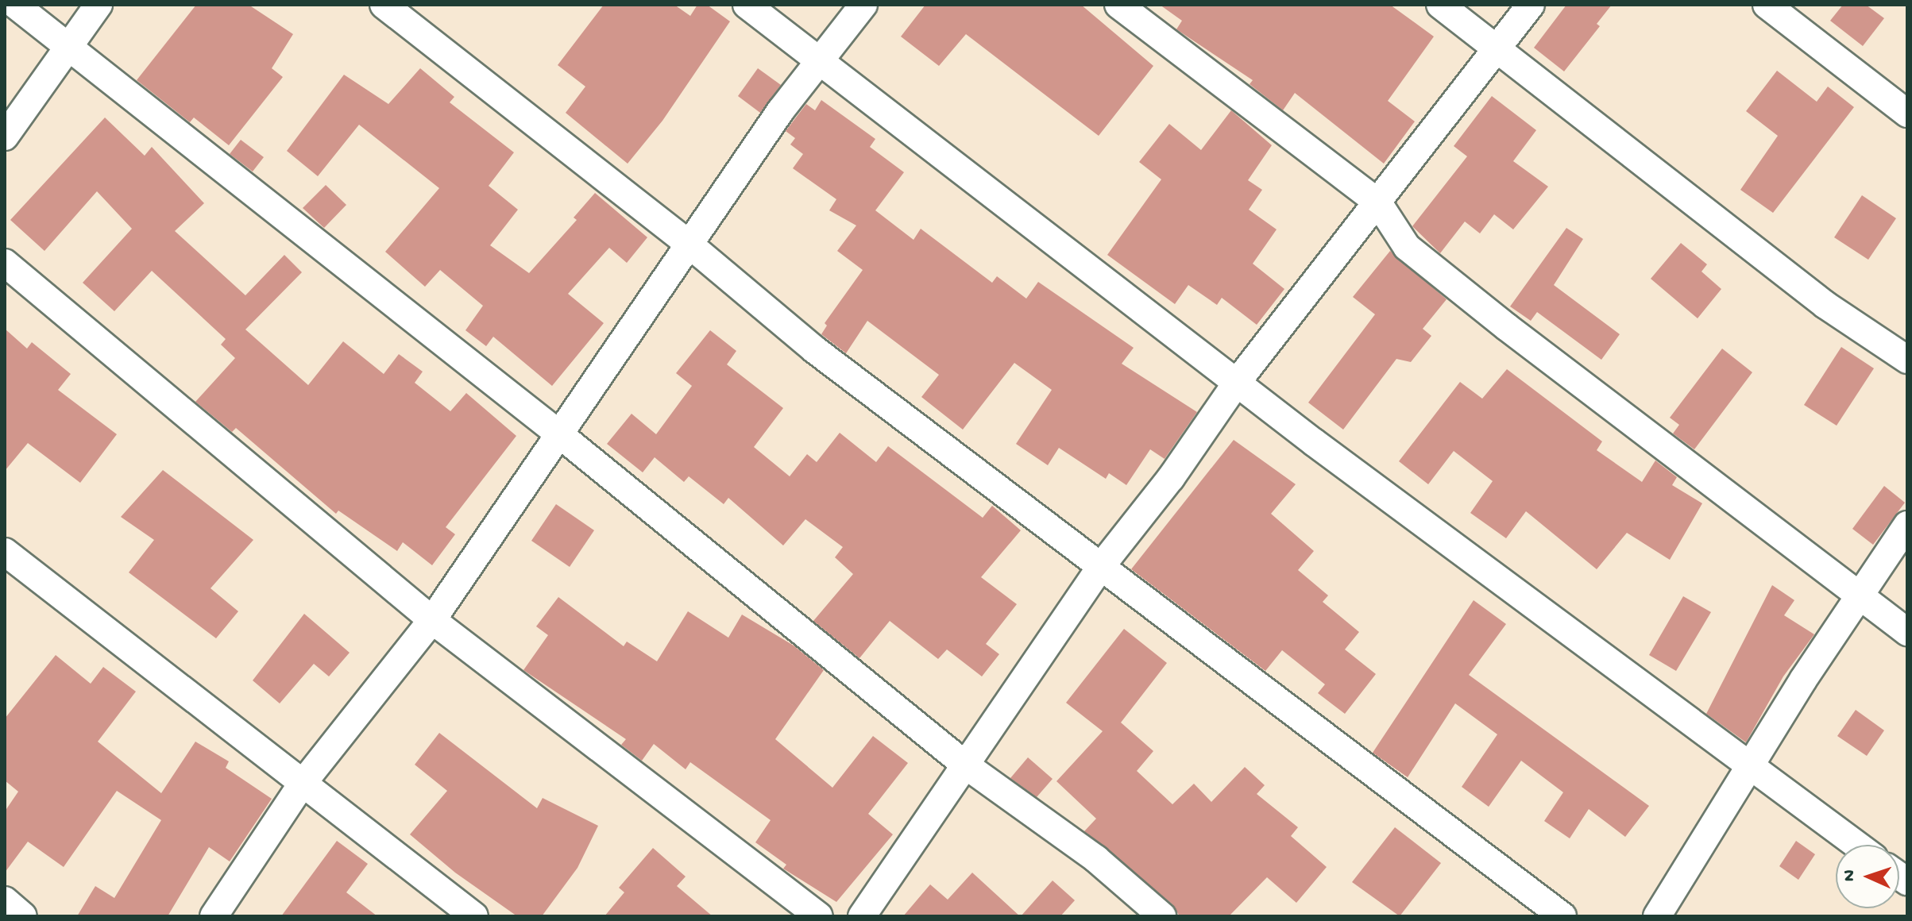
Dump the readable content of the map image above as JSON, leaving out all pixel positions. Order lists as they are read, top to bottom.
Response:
{
  "north": "left"
}
